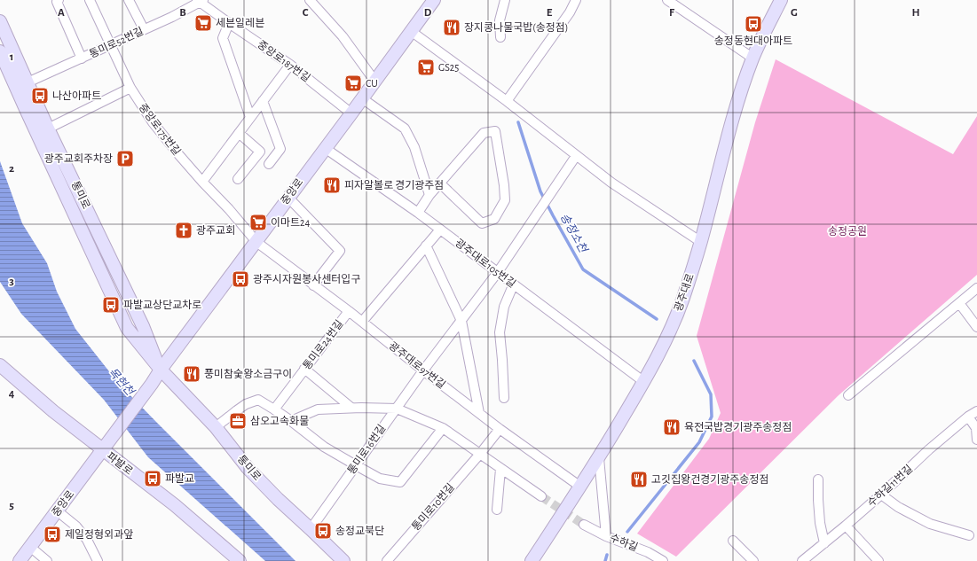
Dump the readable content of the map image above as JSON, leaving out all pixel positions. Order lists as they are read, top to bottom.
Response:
{
  "streets": {
    "street": [
      "통미로52번길",
      "중앙로187번길",
      "중앙로175번길",
      "중앙로",
      "통미로",
      "광주대로105번길",
      "광주대로",
      "통미로24번길",
      "광주대로97번길",
      "통미로16번길",
      "파발로",
      "수하길11번길",
      "통미로10번길",
      "수하길"
    ]
  },
  "crossings": [
    ["통미로52번길", "중앙로187번길"],
    ["통미로52번길", "중앙로175번길"],
    ["통미로52번길", "통미로"],
    ["중앙로187번길", "중앙로"],
    ["중앙로175번길", "중앙로"],
    ["중앙로175번길", "광주대로97번길"],
    ["중앙로", "통미로"],
    ["중앙로", "광주대로105번길"],
    ["중앙로", "광주대로97번길"],
    ["중앙로", "파발로"],
    ["통미로", "통미로16번길"],
    ["광주대로105번길", "광주대로"],
    ["광주대로105번길", "통미로16번길"],
    ["광주대로", "광주대로97번길"],
    ["통미로24번길", "광주대로97번길"],
    ["광주대로97번길", "통미로16번길"],
    ["광주대로97번길", "통미로10번길"]
  ],
  "water": ["송정소천", "목현천"],
  "parks": ["송정공원"],
  "places": {
    "supermarket": [
      "세븐일레븐",
      "GS25",
      "CU",
      "이마트24"
    ],
    "bus stop": [
      "송정동현대아파트",
      "나산아파트",
      "광주시자원봉사센터입구",
      "파발교상단교차로",
      "파발교",
      "송정교북단",
      "제일정형외과앞"
    ],
    "restaurant": [
      "장지콩나물국밥(송정점)",
      "피자알볼로 경기광주점",
      "풍미참숯왕소금구이",
      "육전국밥경기광주송정점",
      "고깃집왕건경기광주송정점"
    ],
    "parking": ["광주교회주차장"],
    "church": ["광주교회"],
    "office": ["삼오고속화물"]
  },
  "grid": {
    "columns": [
      "A",
      "B",
      "C",
      "D",
      "E",
      "F",
      "G",
      "H"
    ],
    "rows": [
      "1",
      "2",
      "3",
      "4",
      "5"
    ]
  }
}
